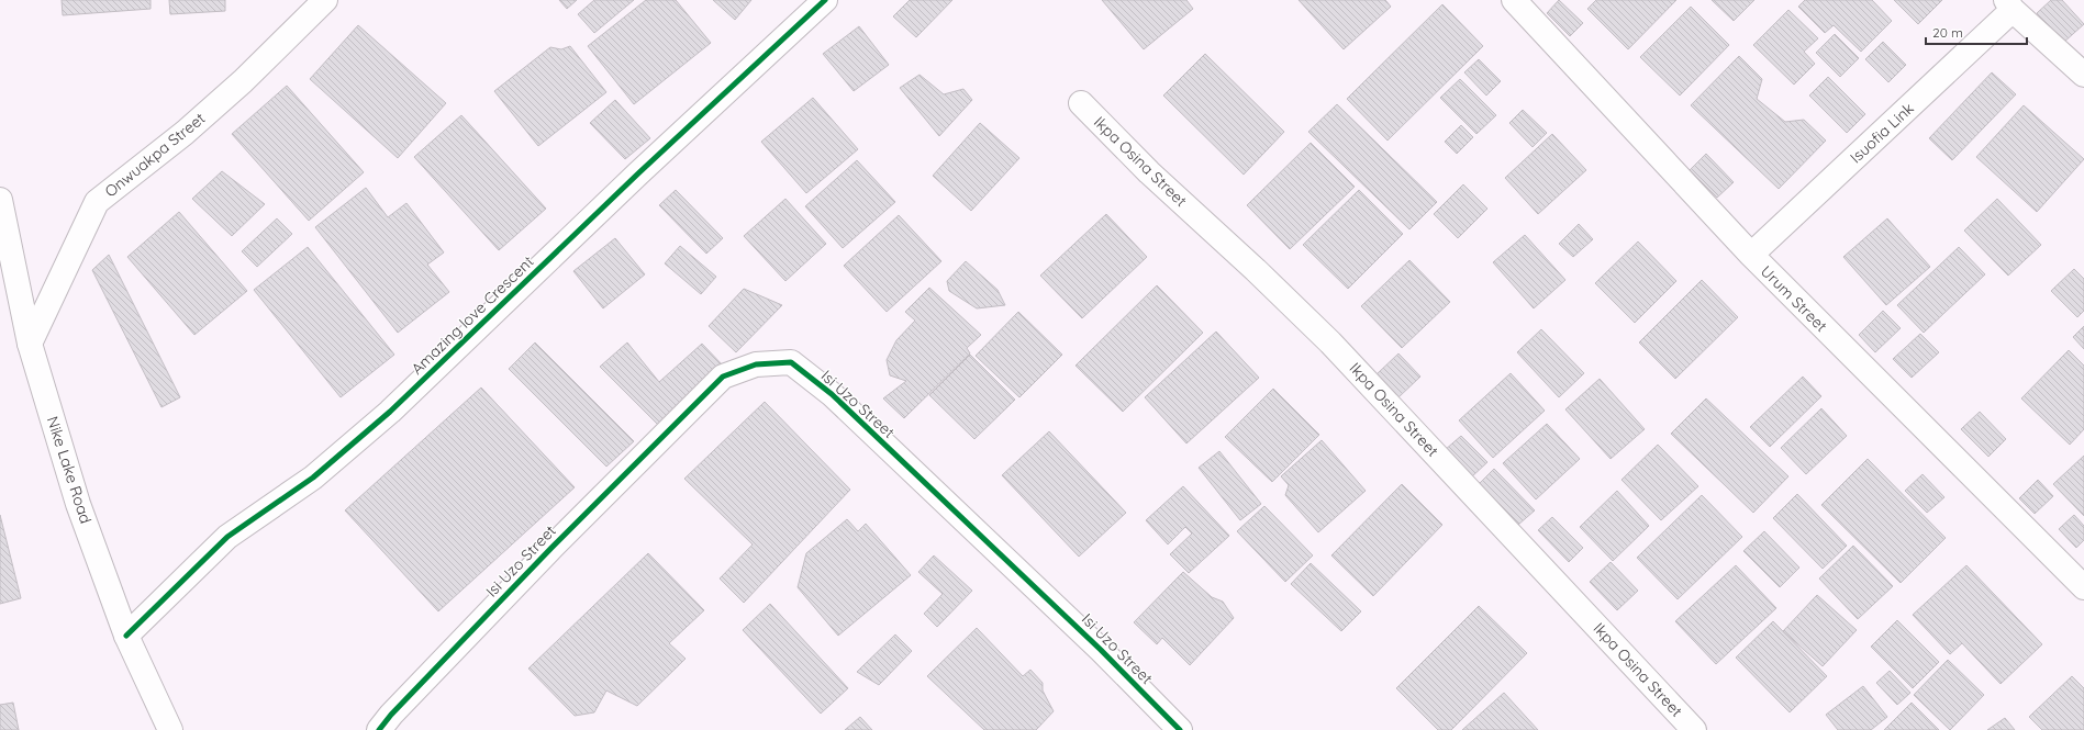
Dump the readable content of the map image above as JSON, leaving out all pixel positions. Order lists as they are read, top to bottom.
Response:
{
  "streets": {
    "street": [
      "Isuofia Link",
      "Onwuakpa Street",
      "Ikpa Osina Street",
      "Urum Street",
      "Amazing love Crescent",
      "Isi Uzo Street",
      "Nike Lake Road"
    ]
  },
  "crossings": [
    ["Isuofia Link", "Urum Street"],
    ["Onwuakpa Street", "Nike Lake Road"],
    ["Amazing love Crescent", "Nike Lake Road"]
  ],
  "scale_bar": "20 m"
}
